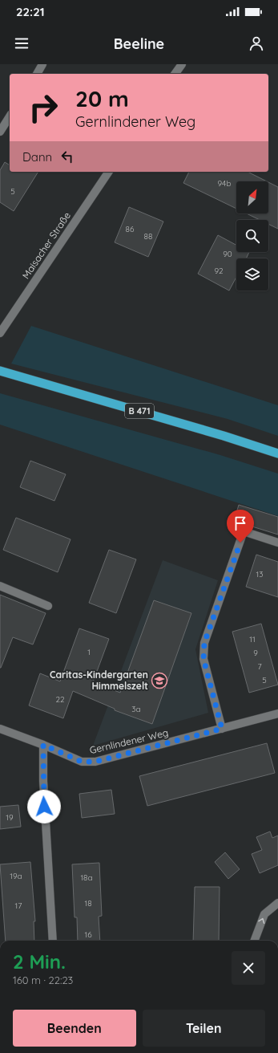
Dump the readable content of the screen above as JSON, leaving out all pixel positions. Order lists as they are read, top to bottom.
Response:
{
  "streets": {
    "highway": ["B 471"],
    "street": ["Maisacher Straße", "Gernlindener Weg"]
  },
  "places": {
    "school or university": ["Caritas-Kindergarten Himmelszelt"]
  },
  "house_numbers": [
    "94b",
    "5",
    "86",
    "88",
    "90",
    "92",
    "13",
    "11",
    "1",
    "9",
    "7",
    "5",
    "22",
    "3a",
    "19",
    "19a",
    "18a",
    "18",
    "17",
    "16"
  ],
  "north": "top right",
  "page": {
    "status": "22:21",
    "header": "Beeline",
    "turn": ["20 m", "Gernlindener Weg"],
    "then": "Dann",
    "heading": ["2 Min.", "160 m · 22:23"],
    "buttons": ["Beenden", "Teilen"]
  }
}
